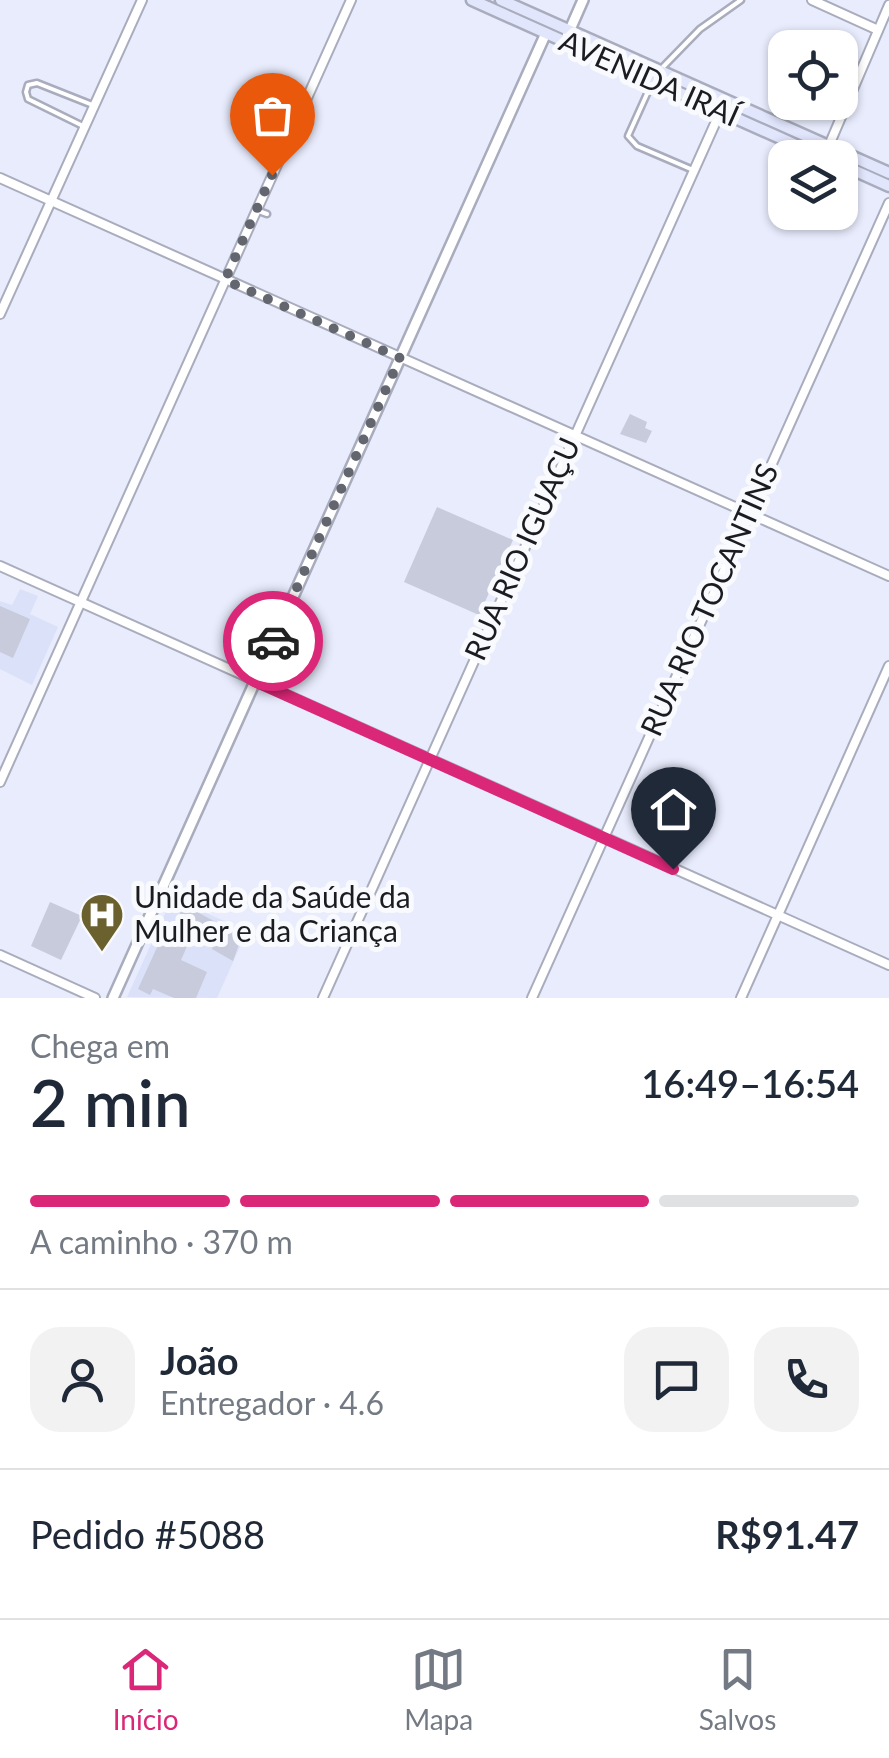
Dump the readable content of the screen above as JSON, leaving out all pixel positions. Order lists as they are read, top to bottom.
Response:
{
  "streets": {
    "main road": ["AVENIDA IRAÍ"],
    "street": ["RUA RIO IGUAÇU", "RUA RIO TOCANTINS"]
  },
  "crossings": [
    ["AVENIDA IRAÍ", "RUA RIO IGUAÇU"]
  ],
  "places": {
    "hospital": ["Unidade da Saúde da Mulher e da Criança"]
  },
  "page": {
    "heading": ["2 min", "Chega em", "16:49–16:54"],
    "panel": [
      "João",
      "Entregador · 4.6",
      "Pedido #5088",
      "R$91.47"
    ],
    "bar": "A caminho · 370 m",
    "tabs": ["Início", "Mapa", "Salvos"]
  }
}
